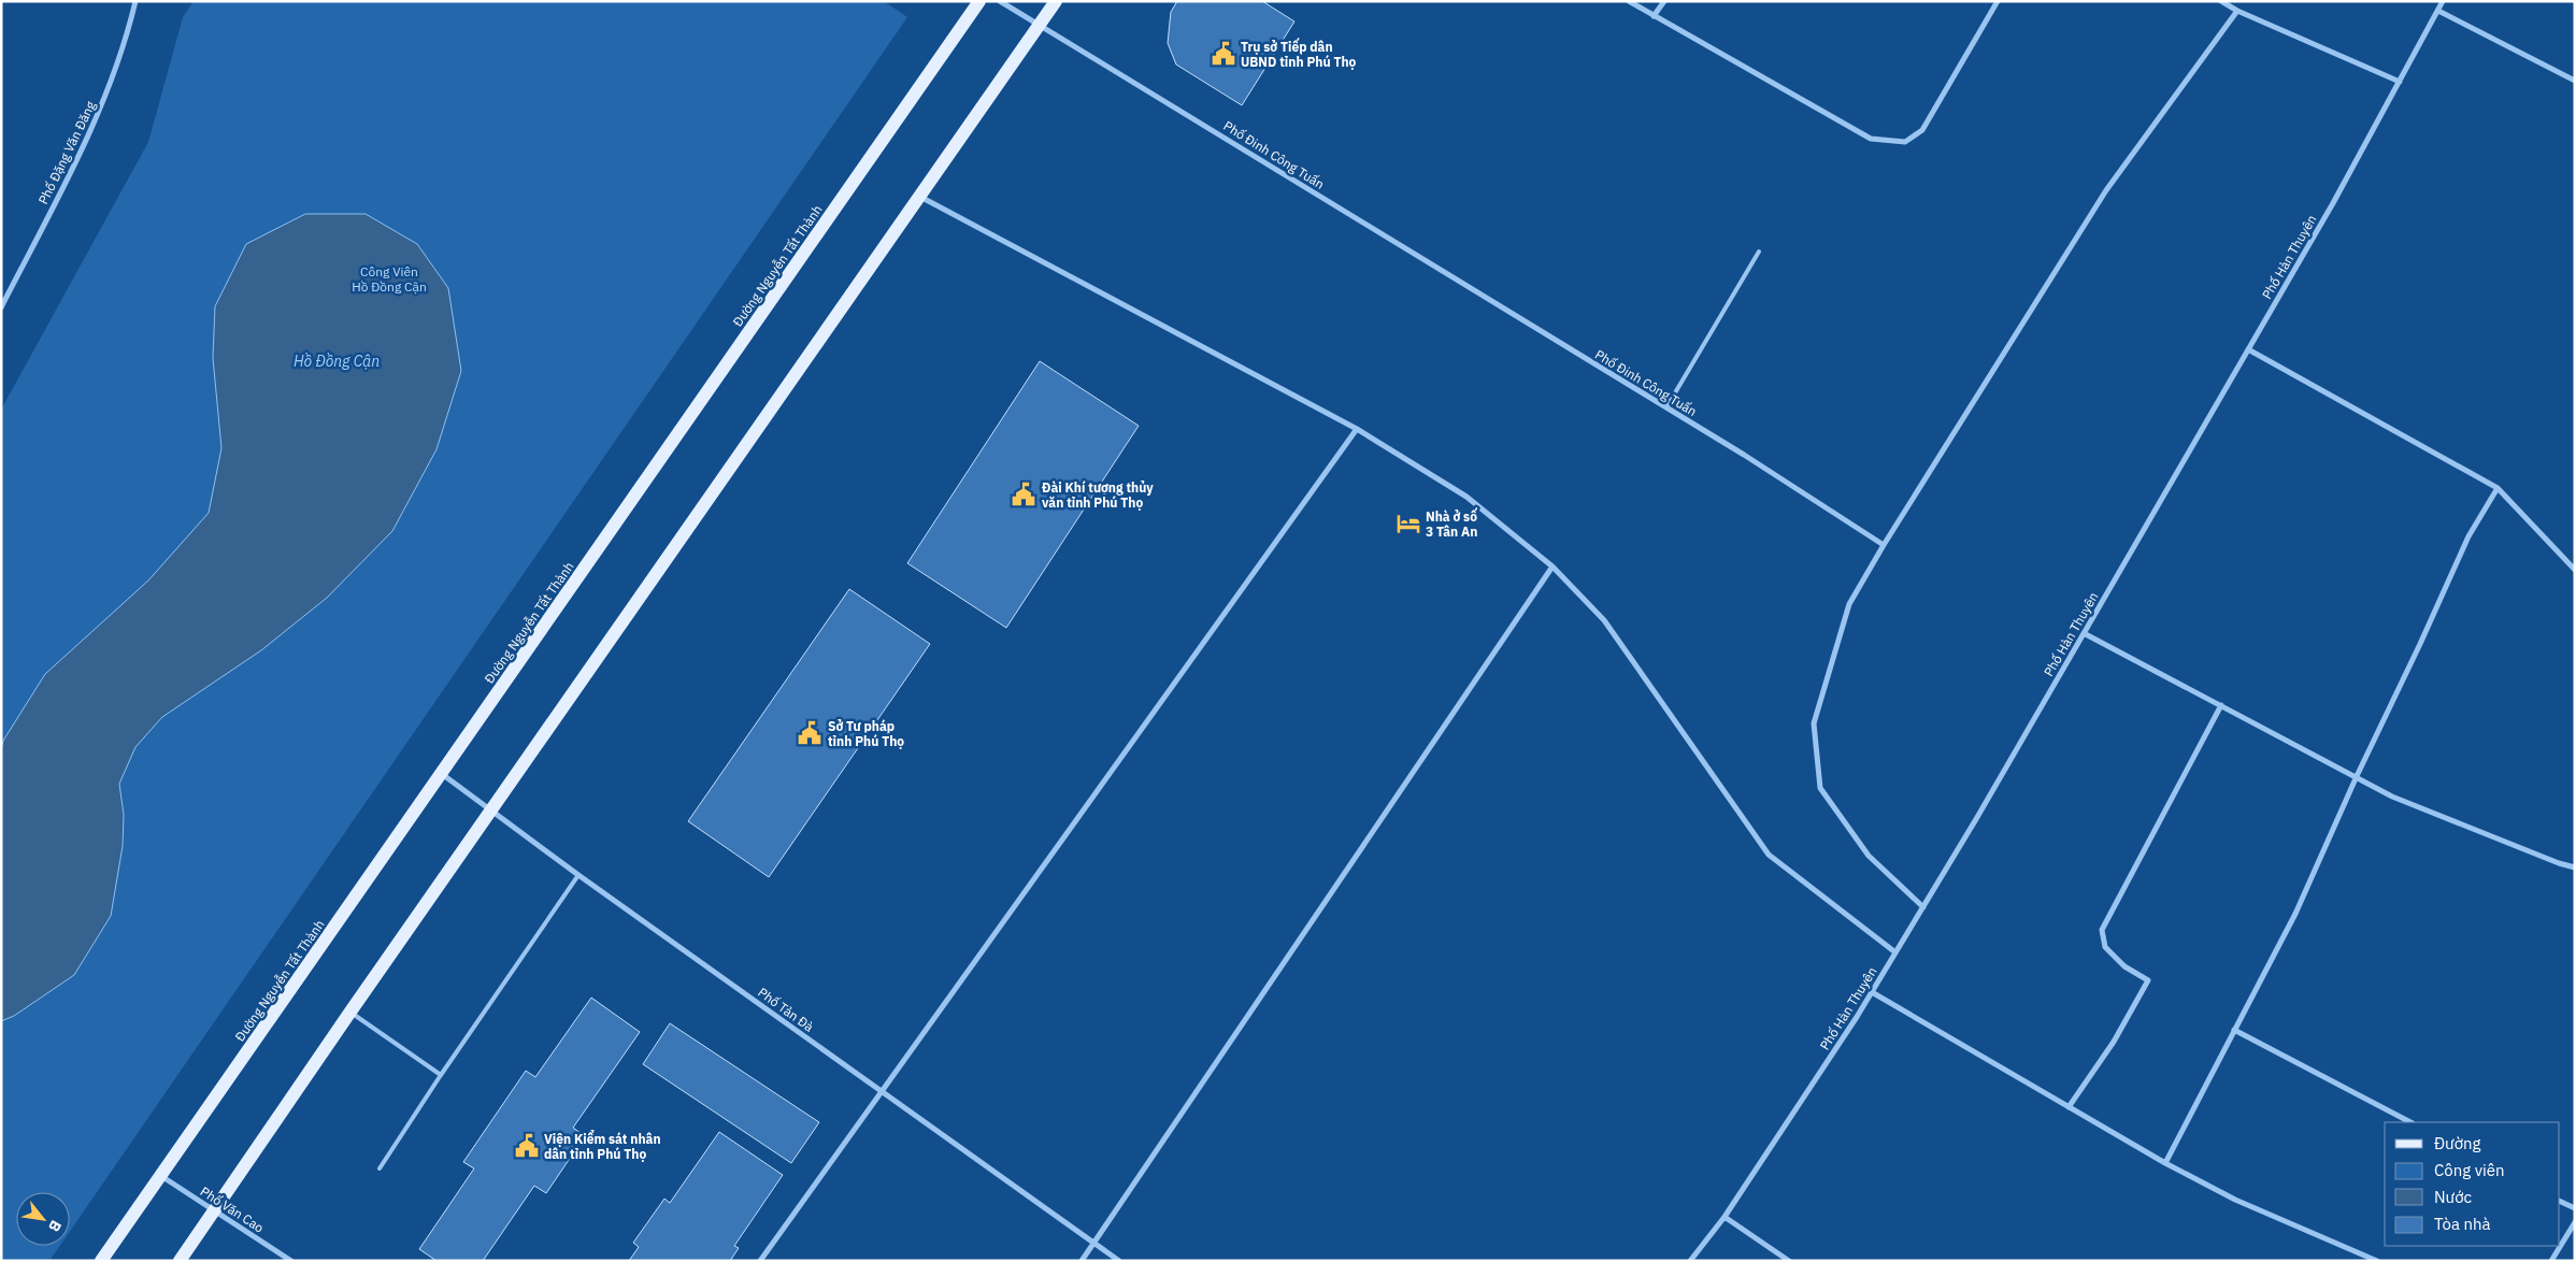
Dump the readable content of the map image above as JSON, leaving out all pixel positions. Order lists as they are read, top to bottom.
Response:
{
  "streets": {
    "main road": ["Đường Nguyễn Tất Thành"],
    "street": [
      "Phố Đặng Văn Đăng",
      "Phố Đinh Công Tuấn",
      "Phố Hàn Thuyên",
      "Phố Tản Đà",
      "Phố Văn Cao"
    ]
  },
  "crossings": [
    ["Đường Nguyễn Tất Thành", "Phố Tản Đà"],
    ["Đường Nguyễn Tất Thành", "Phố Văn Cao"]
  ],
  "water": ["Hồ Đồng Cận"],
  "parks": ["Công Viên Hồ Đồng Cận"],
  "places": {
    "public building": [
      "Trụ sở Tiếp dân UBND tỉnh Phú Thọ",
      "Đài Khí tượng thủy văn tỉnh Phú Thọ",
      "Sở Tư pháp tỉnh Phú Thọ",
      "Viện Kiểm sát nhân dân tỉnh Phú Thọ"
    ],
    "hotel": ["Nhà ở số 3 Tân An"]
  },
  "legend": [
    "Đường",
    "Công viên",
    "Nước",
    "Tòa nhà"
  ],
  "north": "bottom right"
}
